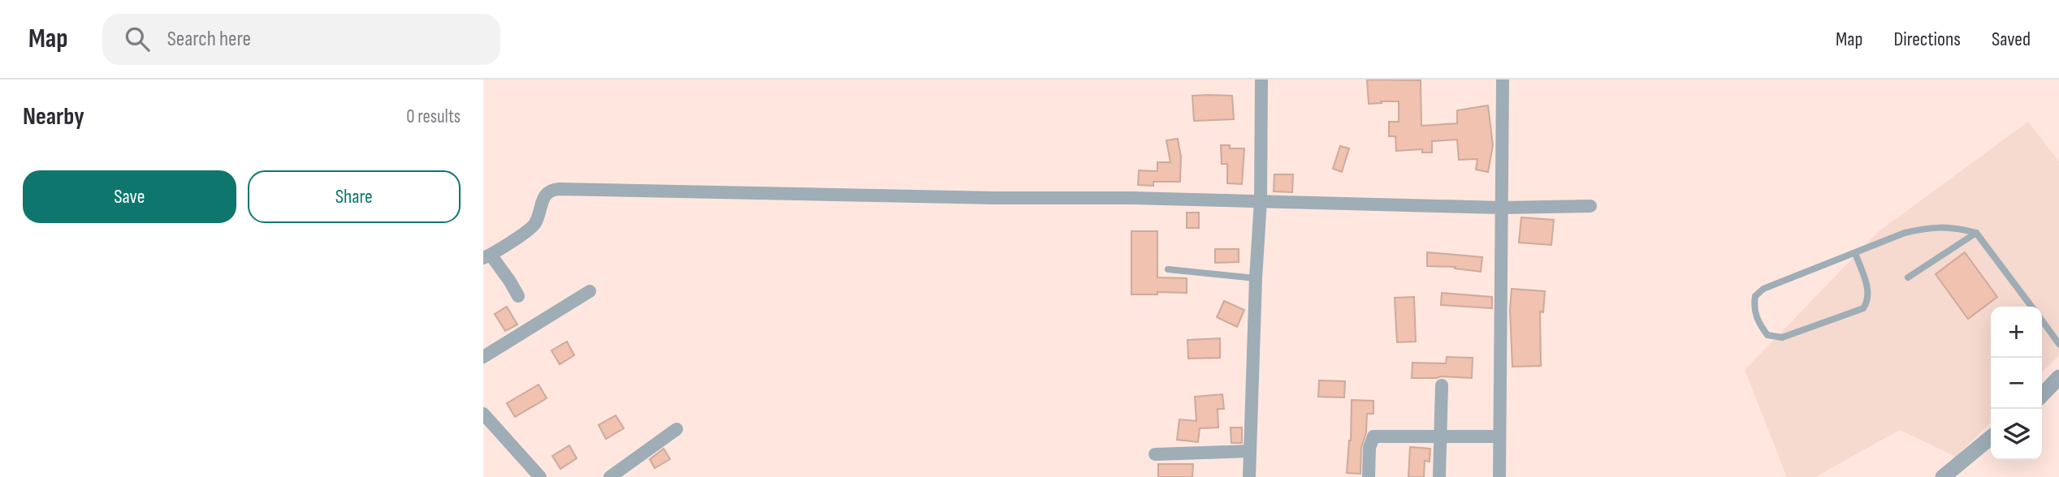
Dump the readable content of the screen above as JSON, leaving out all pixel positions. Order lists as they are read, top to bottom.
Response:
{
  "page": {
    "header": "Map",
    "search": "Search here",
    "nav": ["Map", "Directions", "Saved"],
    "heading": ["Nearby", "0 results"],
    "buttons": ["Save", "Share"],
    "map_buttons": ["+", "−"]
  }
}
